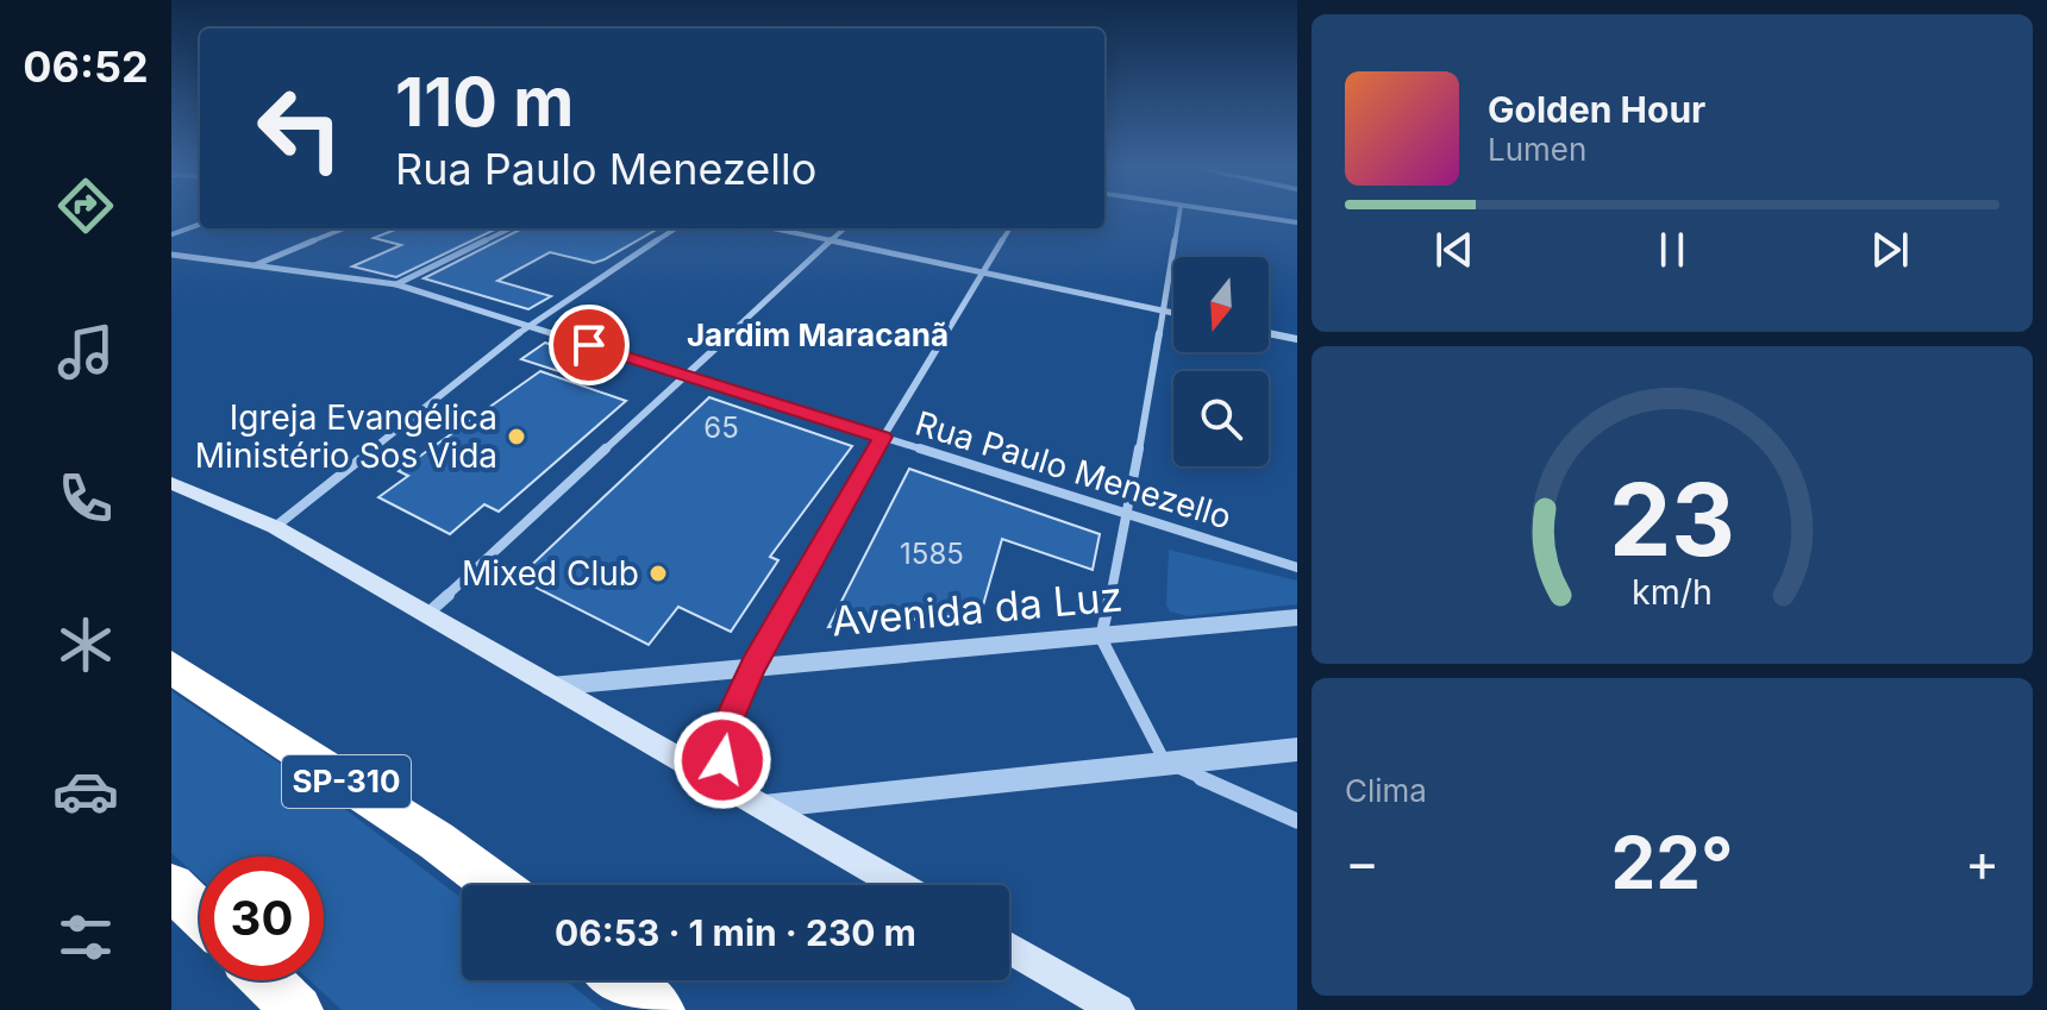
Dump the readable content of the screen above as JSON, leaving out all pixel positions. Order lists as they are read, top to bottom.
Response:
{
  "streets": {
    "highway": ["SP-310"],
    "street": ["Rua Paulo Menezello", "Avenida da Luz"]
  },
  "districts": ["Jardim Maracanã"],
  "places": ["Igreja Evangélica Ministério Sos Vida", "Mixed Club"],
  "house_numbers": ["65", "1585"],
  "north": "bottom",
  "page": {
    "tabs": "06:52",
    "turn": ["110 m", "Rua Paulo Menezello"],
    "song": ["Golden Hour", "Lumen"],
    "tile": "Clima",
    "heat": ["−", "22°", "+"],
    "limit": "30",
    "trip": "06:53 · 1 min · 230 m",
    "gauge": ["23", "km/h"]
  }
}
